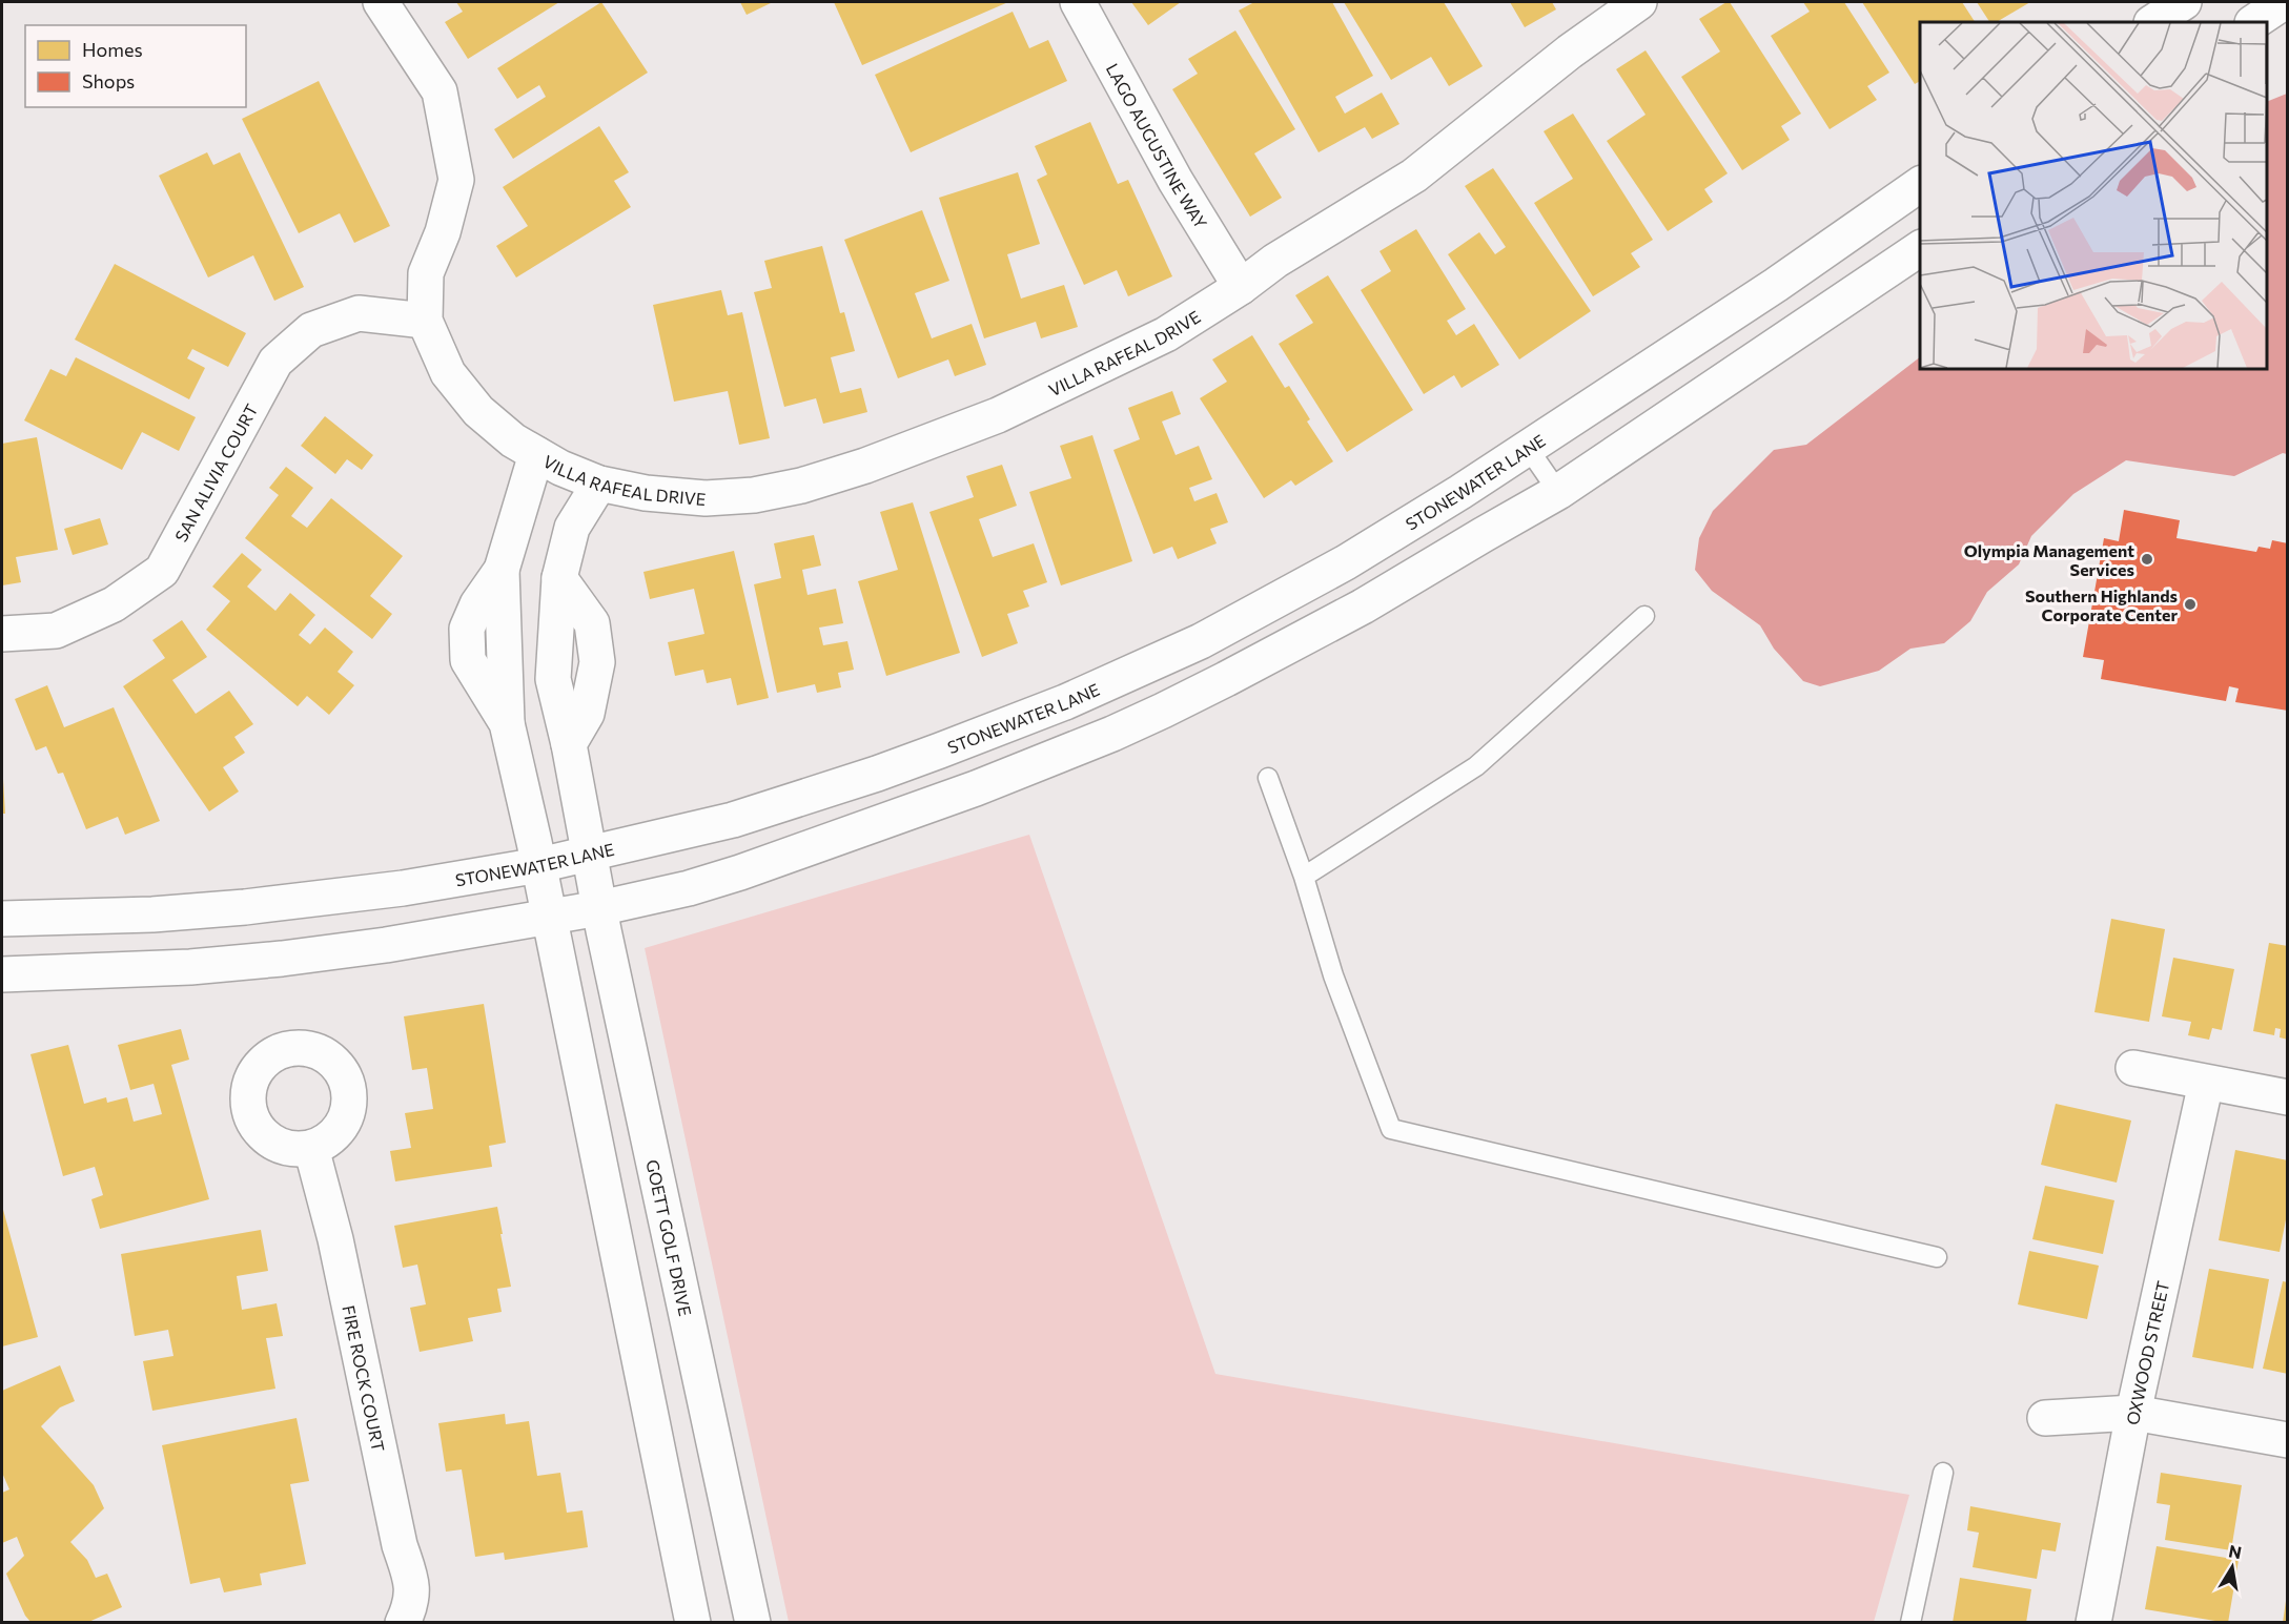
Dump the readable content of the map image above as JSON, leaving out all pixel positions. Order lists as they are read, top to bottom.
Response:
{
  "streets": {
    "street": [
      "LAGO AUGUSTINE WAY",
      "VILLA RAFEAL DRIVE",
      "SAN ALIVIA COURT",
      "STONEWATER LANE",
      "GOETT GOLF DRIVE",
      "OXWOOD STREET",
      "FIRE ROCK COURT"
    ]
  },
  "crossings": [
    ["LAGO AUGUSTINE WAY", "VILLA RAFEAL DRIVE"],
    ["VILLA RAFEAL DRIVE", "SAN ALIVIA COURT"],
    ["VILLA RAFEAL DRIVE", "GOETT GOLF DRIVE"],
    ["STONEWATER LANE", "GOETT GOLF DRIVE"]
  ],
  "places": ["Olympia Management Services", "Southern Highlands Corporate Center"],
  "legend": ["Homes", "Shops"],
  "north": "top"
}
